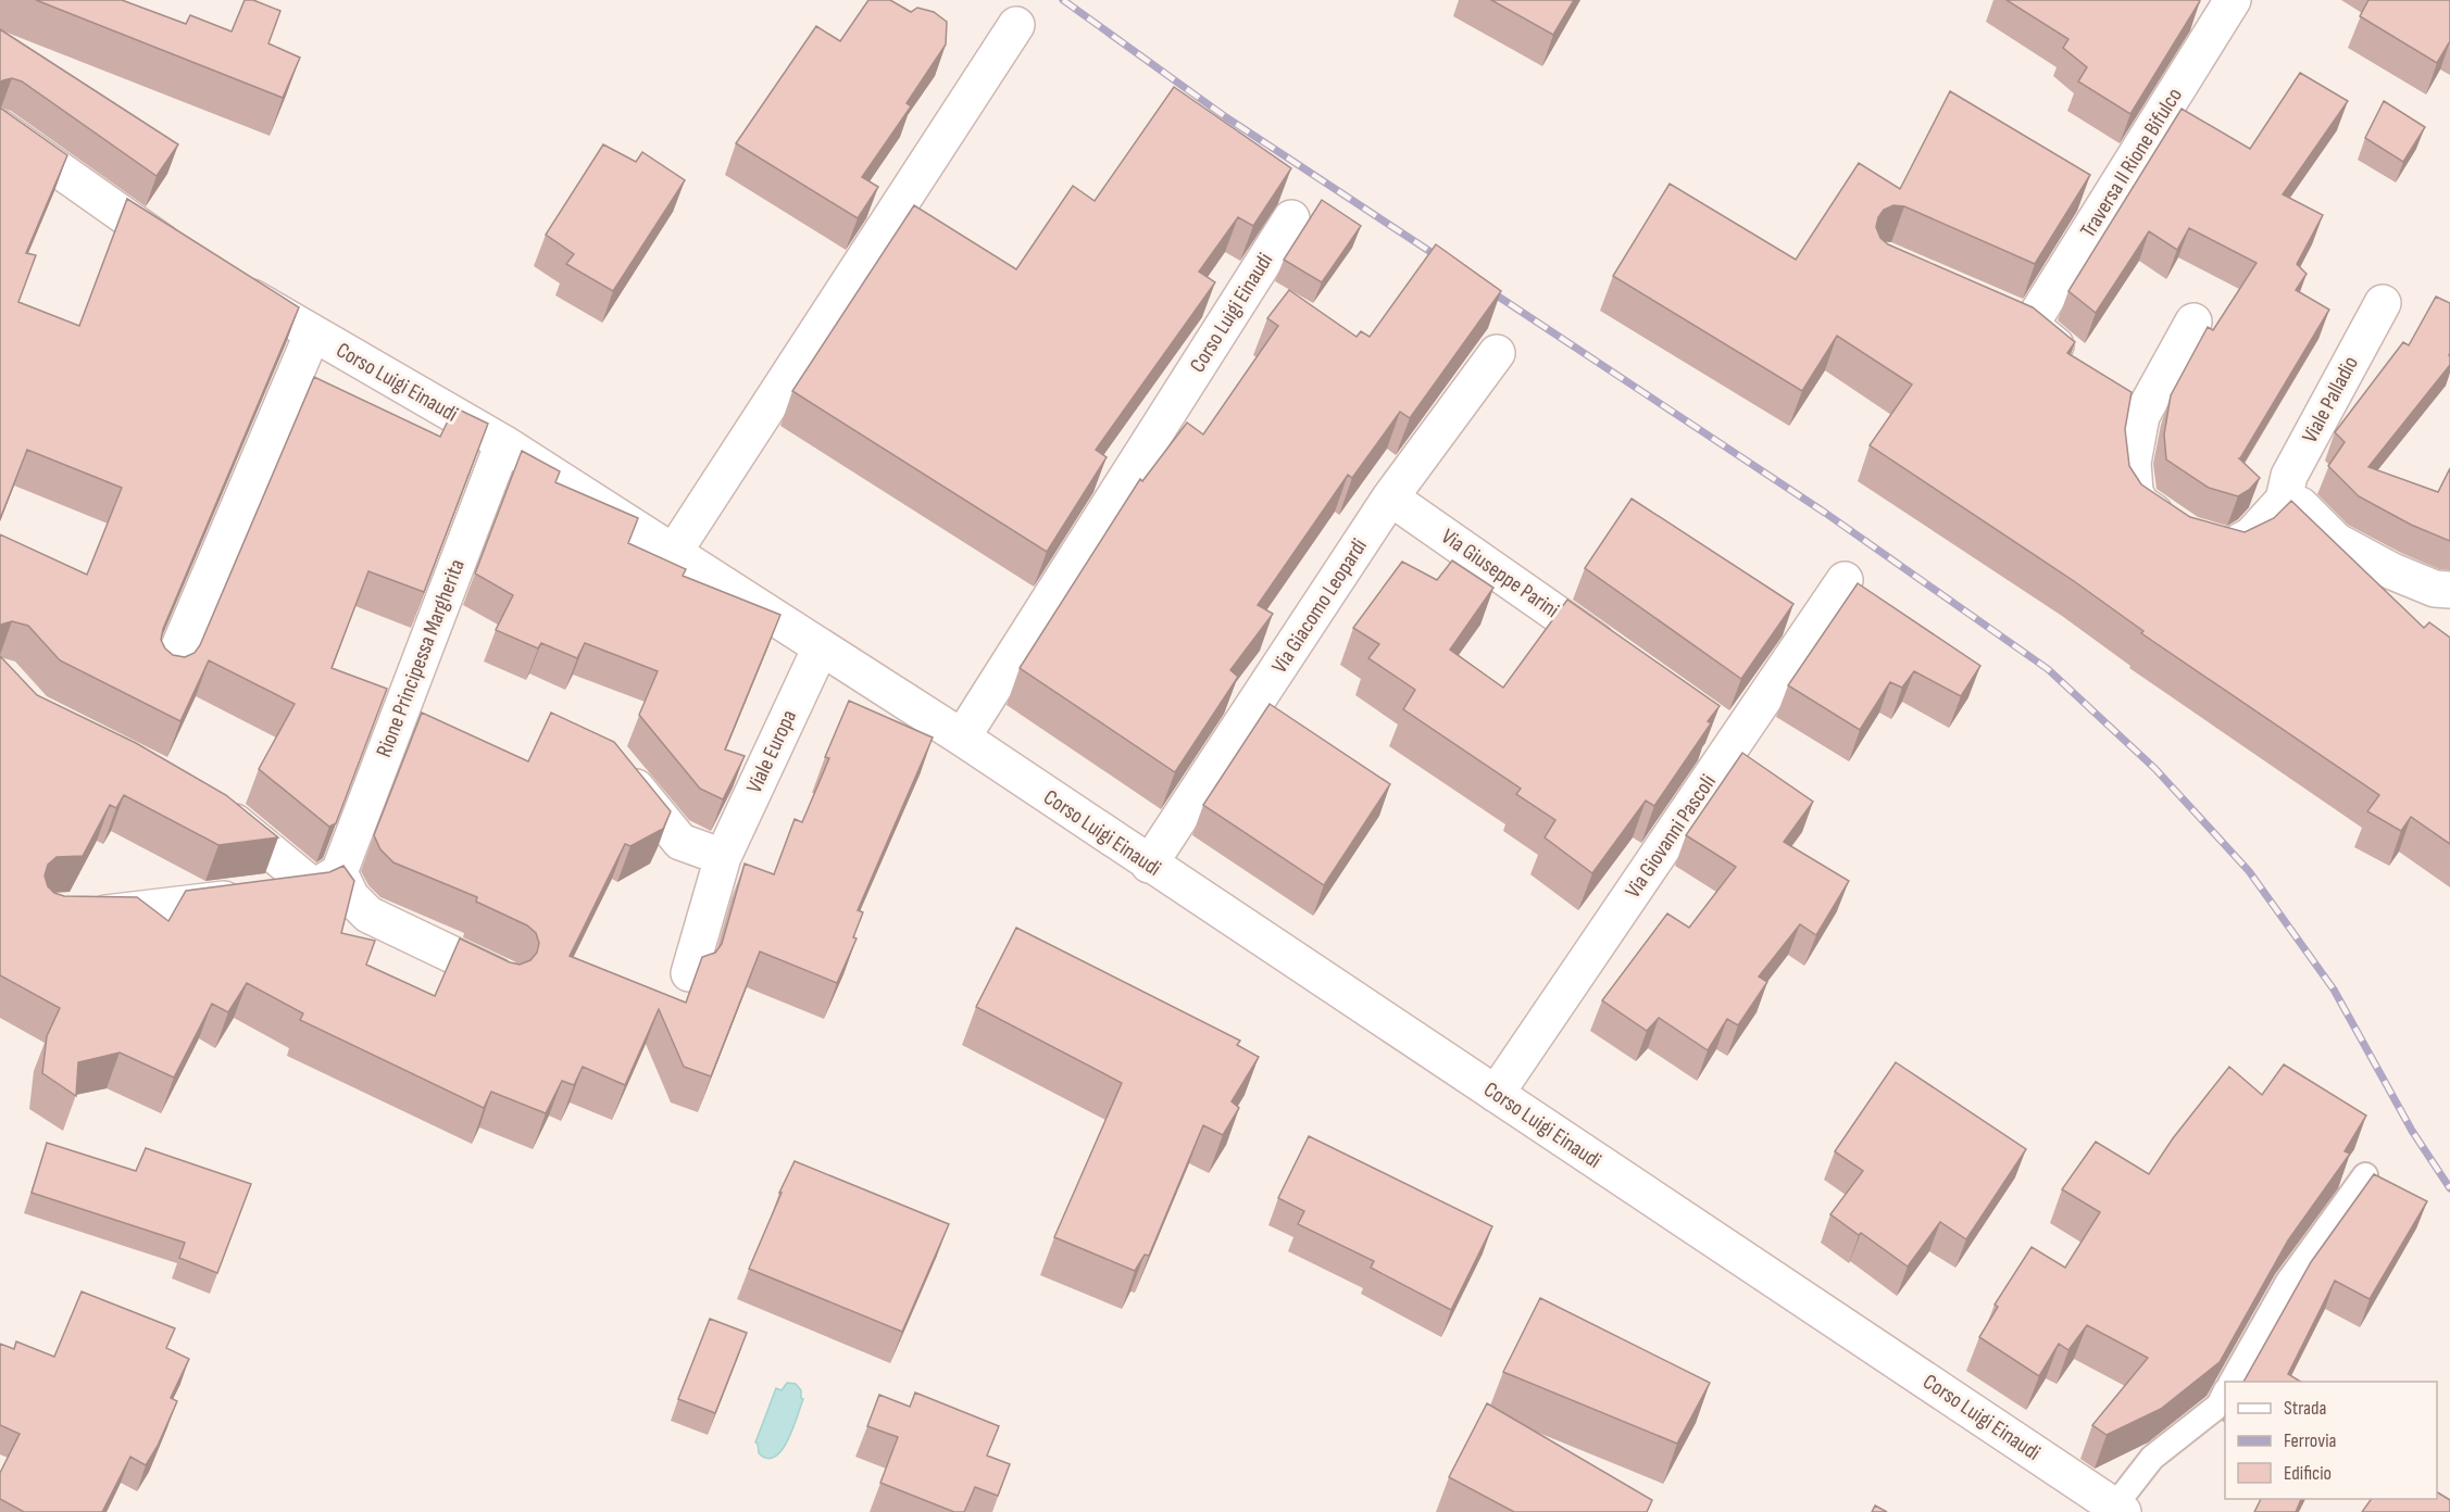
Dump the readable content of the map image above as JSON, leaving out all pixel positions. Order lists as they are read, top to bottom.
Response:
{
  "streets": {
    "street": [
      "Traversa II Rione Bifulco",
      "Corso Luigi Einaudi",
      "Viale Palladio",
      "Via Giuseppe Parini",
      "Via Giacomo Leopardi",
      "Rione Principessa Margherita",
      "Viale Europa",
      "Via Giovanni Pascoli"
    ]
  },
  "crossings": [
    ["Corso Luigi Einaudi", "Via Giacomo Leopardi"],
    ["Corso Luigi Einaudi", "Rione Principessa Margherita"],
    ["Corso Luigi Einaudi", "Viale Europa"],
    ["Corso Luigi Einaudi", "Via Giovanni Pascoli"],
    ["Via Giuseppe Parini", "Via Giacomo Leopardi"]
  ],
  "legend": ["Strada", "Ferrovia", "Edificio"]
}
